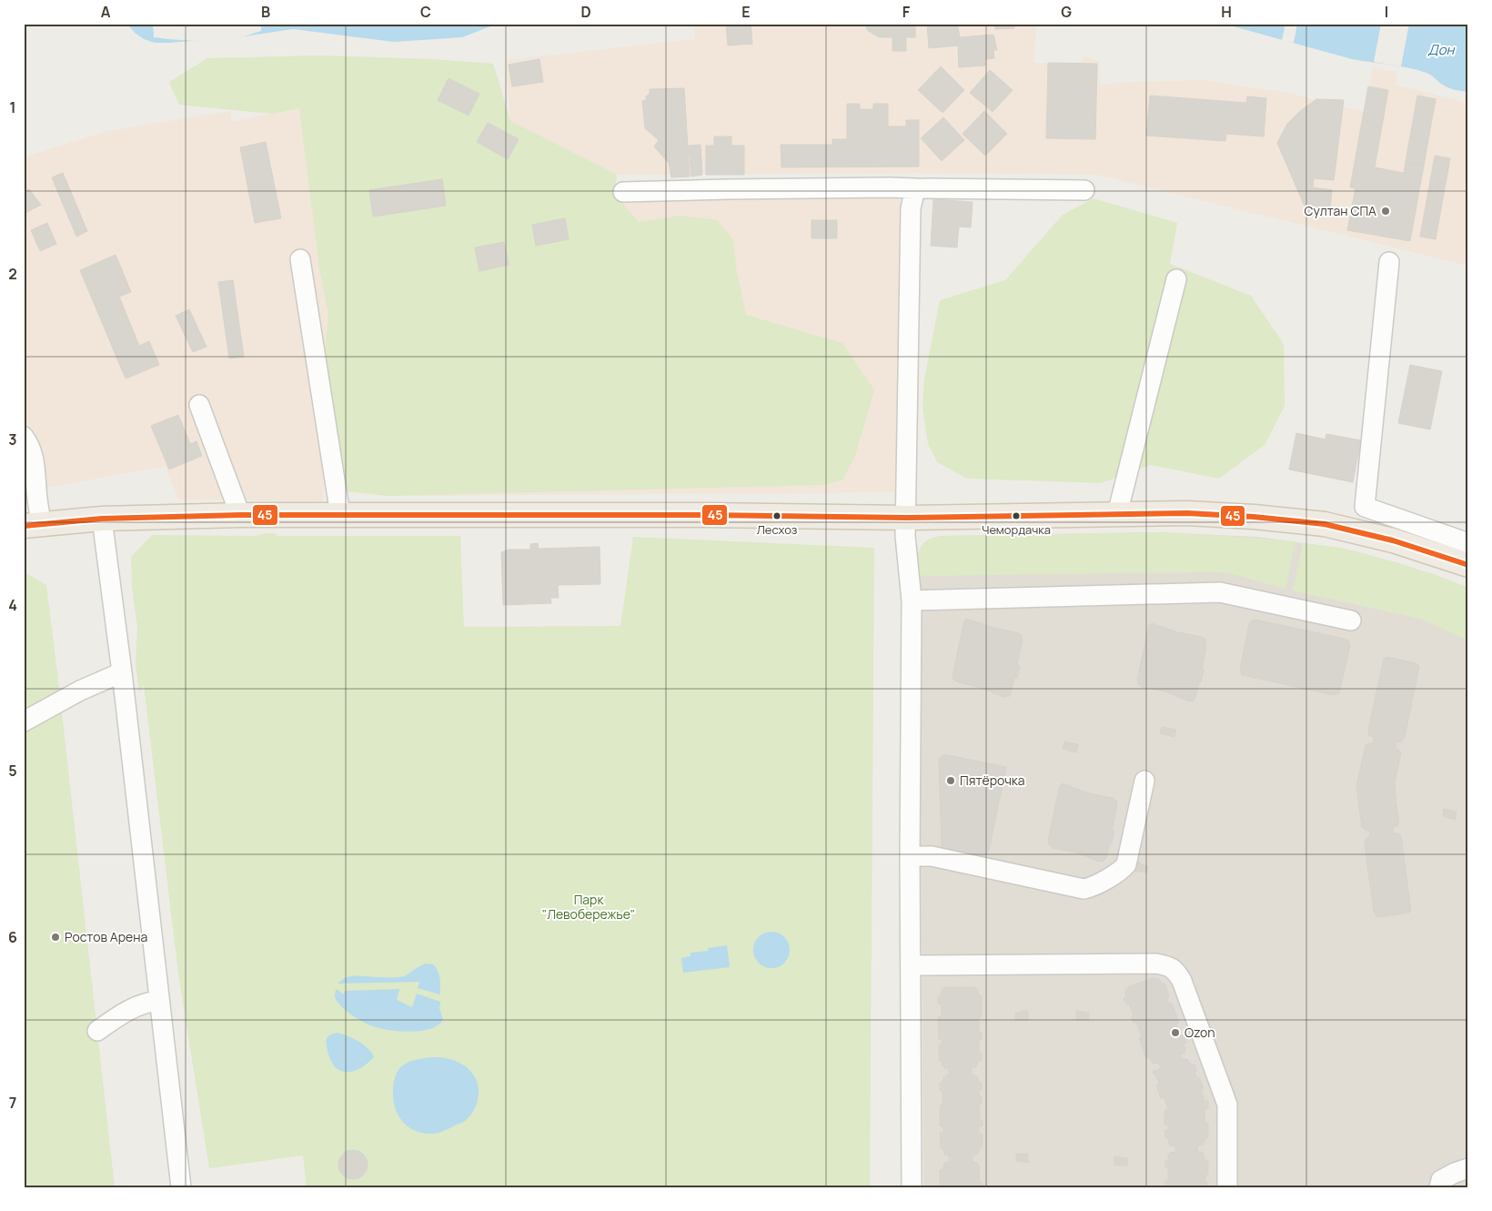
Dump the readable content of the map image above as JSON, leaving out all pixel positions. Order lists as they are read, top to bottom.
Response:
{
  "water": ["Дон"],
  "parks": ["Парк \"Левобережье\""],
  "places": [
    "Султан СПА",
    "Лесхоз",
    "Чемордачка",
    "Пятёрочка",
    "Ростов Арена",
    "Ozon"
  ],
  "lines": ["transit line 45"],
  "grid": {
    "columns": [
      "A",
      "B",
      "C",
      "D",
      "E",
      "F",
      "G",
      "H",
      "I"
    ],
    "rows": [
      "1",
      "2",
      "3",
      "4",
      "5",
      "6",
      "7"
    ]
  }
}
